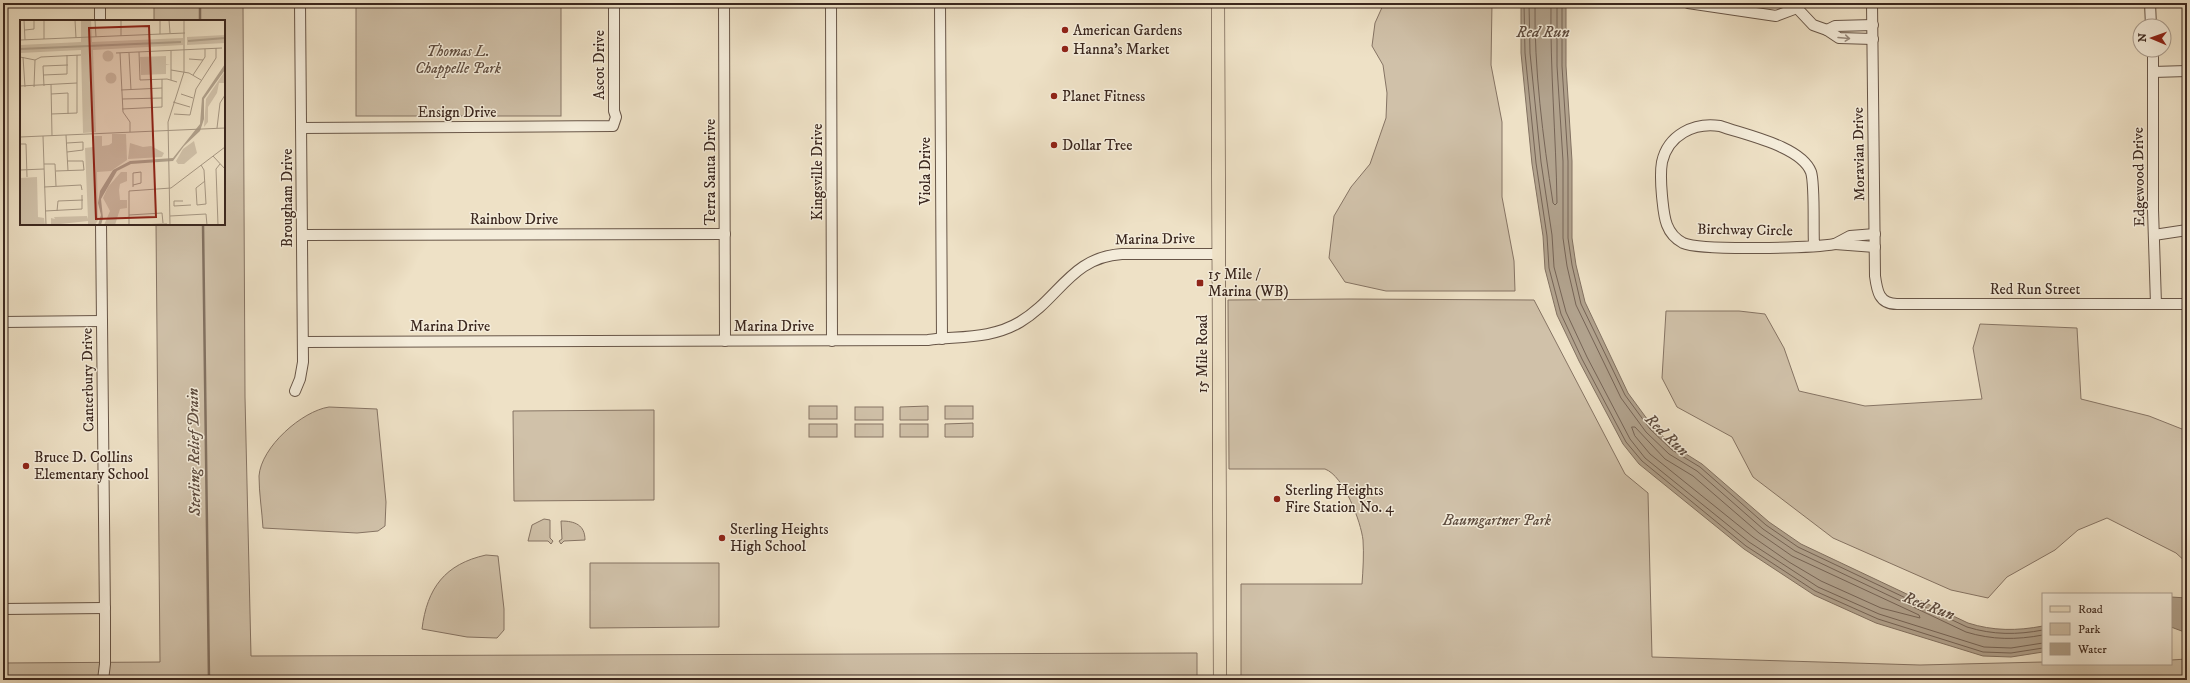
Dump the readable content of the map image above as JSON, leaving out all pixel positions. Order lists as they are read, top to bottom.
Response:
{
  "streets": {
    "main road": ["15 Mile Road"],
    "street": [
      "Ascot Drive",
      "Ensign Drive",
      "Moravian Drive",
      "Viola Drive",
      "Terra Santa Drive",
      "Kingsville Drive",
      "Edgewood Drive",
      "Brougham Drive",
      "Rainbow Drive",
      "Birchway Circle",
      "Marina Drive",
      "Red Run Street",
      "Canterbury Drive"
    ]
  },
  "crossings": [
    ["Ascot Drive", "Ensign Drive"],
    ["Ensign Drive", "Brougham Drive"],
    ["Moravian Drive", "Birchway Circle"],
    ["Moravian Drive", "Red Run Street"],
    ["Viola Drive", "Marina Drive"],
    ["Terra Santa Drive", "Rainbow Drive"],
    ["Terra Santa Drive", "Marina Drive"],
    ["Kingsville Drive", "Marina Drive"],
    ["Edgewood Drive", "Red Run Street"],
    ["Brougham Drive", "Rainbow Drive"],
    ["Brougham Drive", "Marina Drive"],
    ["Marina Drive", "15 Mile Road"]
  ],
  "water": ["Red Run", "Sterling Relief Drain"],
  "parks": ["Thomas L. Chappelle Park", "Baumgartner Park"],
  "places": {
    "other": [
      "American Gardens",
      "Hanna’s Market",
      "Planet Fitness",
      "Dollar Tree",
      "Bruce D. Collins Elementary School",
      "Sterling Heights Fire Station No. 4",
      "Sterling Heights High School"
    ],
    "transit": ["15 Mile / Marina (WB)"]
  },
  "legend": ["Road", "Park", "Water"],
  "north": "left"
}
